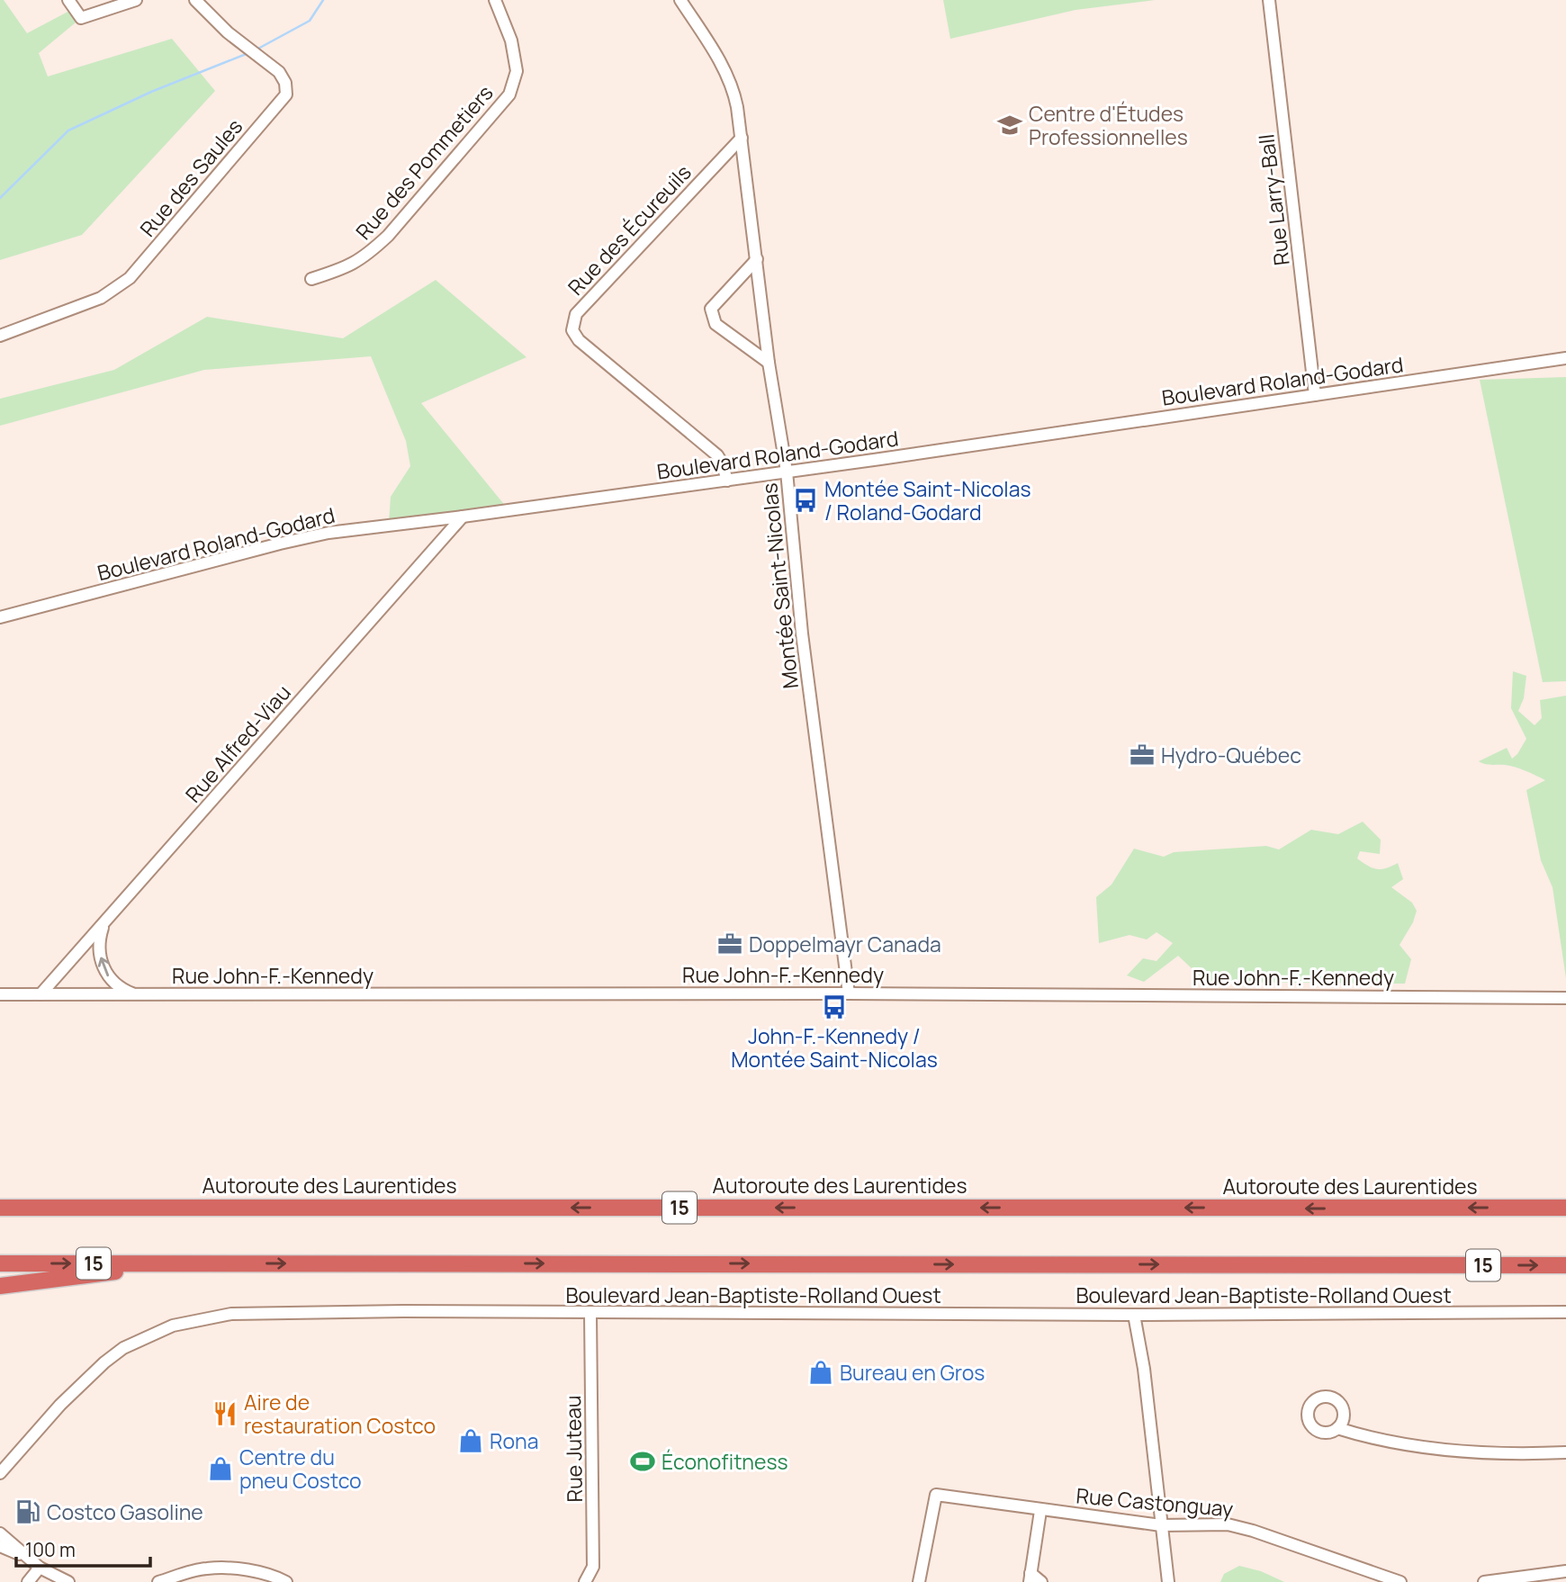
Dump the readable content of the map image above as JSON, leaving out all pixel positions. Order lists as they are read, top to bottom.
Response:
{
  "streets": {
    "highway": ["Autoroute des Laurentides", "15"],
    "street": [
      "Rue des Pommetiers",
      "Rue des Saules",
      "Rue Larry-Ball",
      "Rue des Écureuils",
      "Boulevard Roland-Godard",
      "Montée Saint-Nicolas",
      "Rue Alfred-Viau",
      "Rue John-F.-Kennedy",
      "Boulevard Jean-Baptiste-Rolland Ouest",
      "Rue Juteau",
      "Rue Castonguay"
    ]
  },
  "crossings": [
    ["Rue Larry-Ball", "Boulevard Roland-Godard"],
    ["Rue des Écureuils", "Boulevard Roland-Godard"],
    ["Rue des Écureuils", "Montée Saint-Nicolas"],
    ["Boulevard Roland-Godard", "Montée Saint-Nicolas"],
    ["Boulevard Roland-Godard", "Rue Alfred-Viau"],
    ["Montée Saint-Nicolas", "Rue John-F.-Kennedy"],
    ["Rue Alfred-Viau", "Rue John-F.-Kennedy"],
    ["Boulevard Jean-Baptiste-Rolland Ouest", "Rue Juteau"]
  ],
  "places": {
    "school or university": ["Centre d'Études Professionnelles"],
    "bus stop": ["Montée Saint-Nicolas / Roland-Godard", "John-F.-Kennedy / Montée Saint-Nicolas"],
    "office": ["Hydro-Québec", "Doppelmayr Canada"],
    "shop": ["Bureau en Gros", "Rona", "Centre du pneu Costco"],
    "restaurant": ["Aire de restauration Costco"],
    "sports": ["Éconofitness"],
    "fuel station": ["Costco Gasoline"]
  },
  "scale_bar": "100 m"
}
